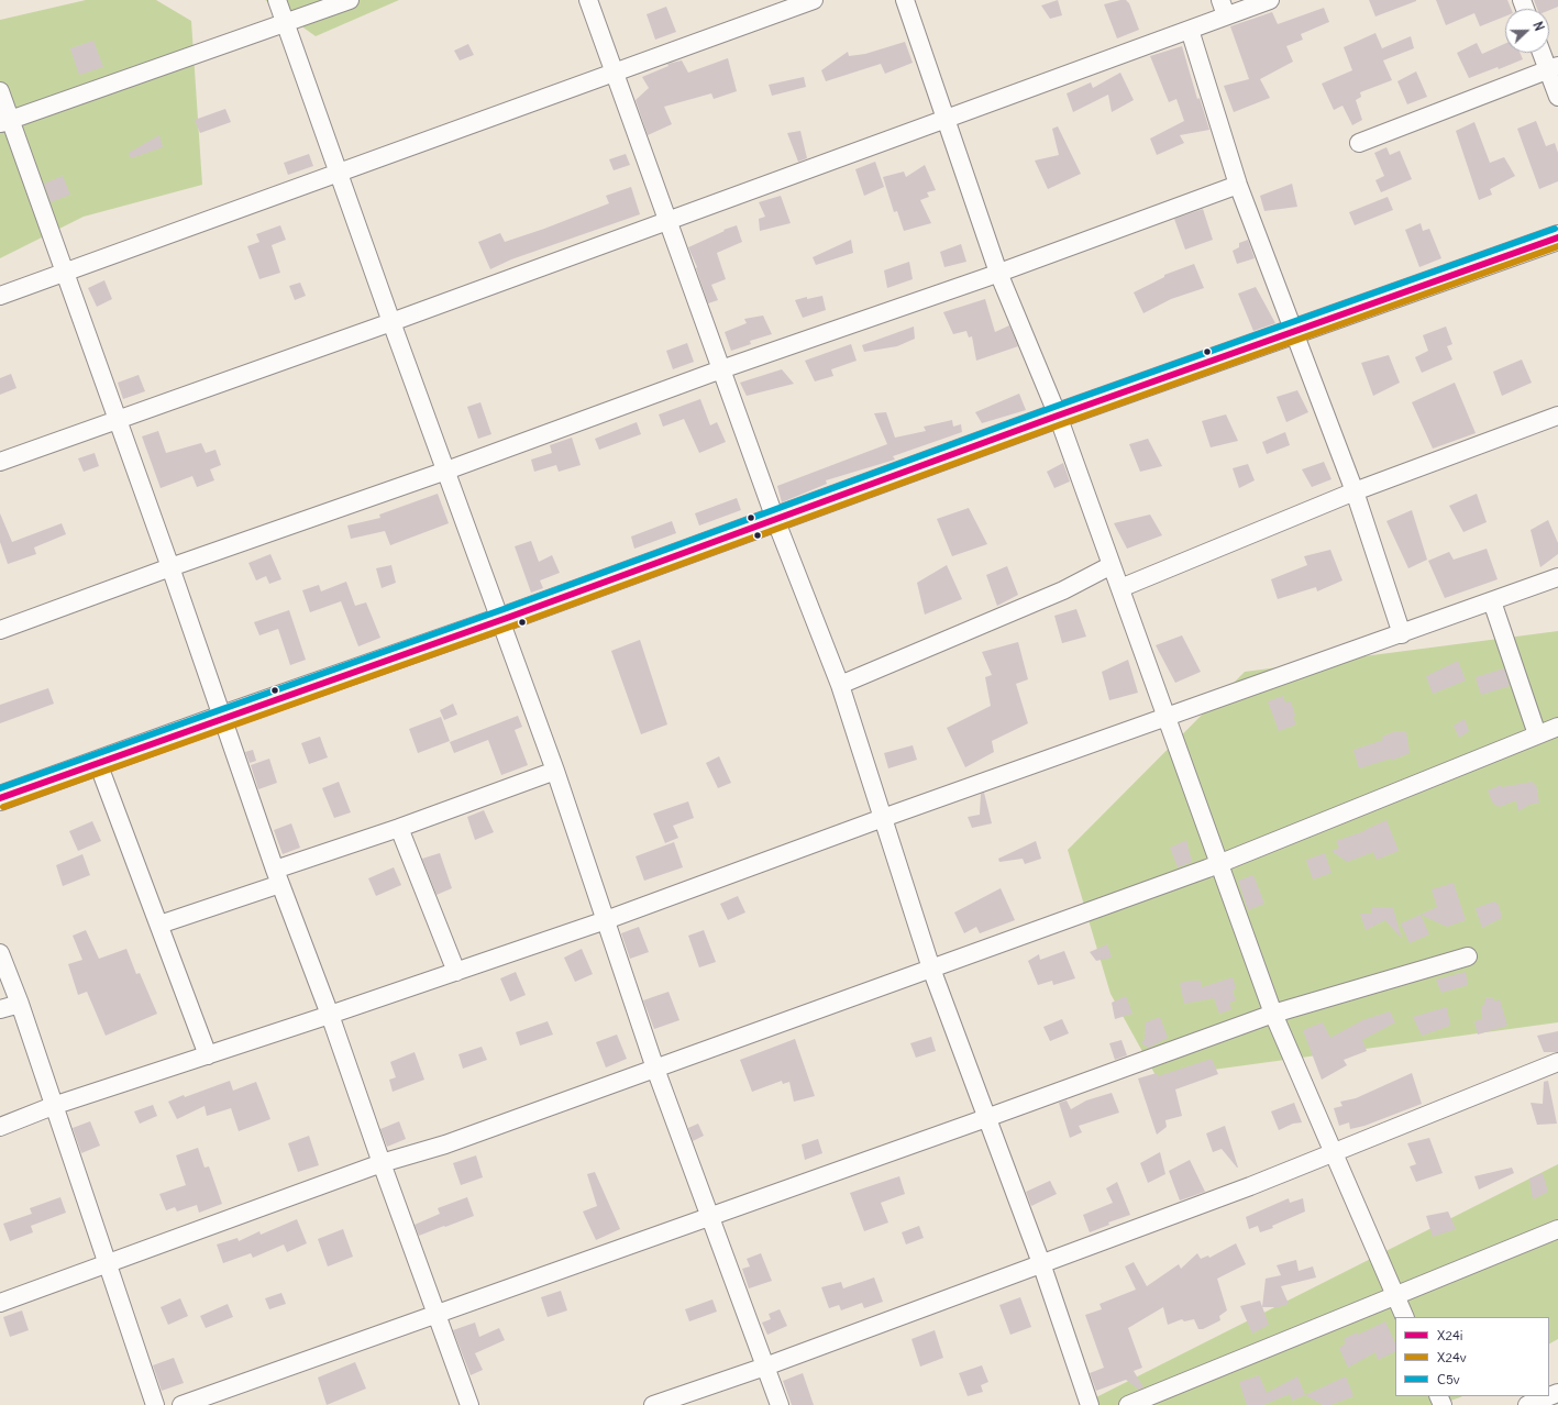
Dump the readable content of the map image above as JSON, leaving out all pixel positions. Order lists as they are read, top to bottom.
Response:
{
  "lines": ["transit line C5v", "transit line X24i", "transit line X24v"],
  "legend": ["X24i", "X24v", "C5v"],
  "north": "right"
}
